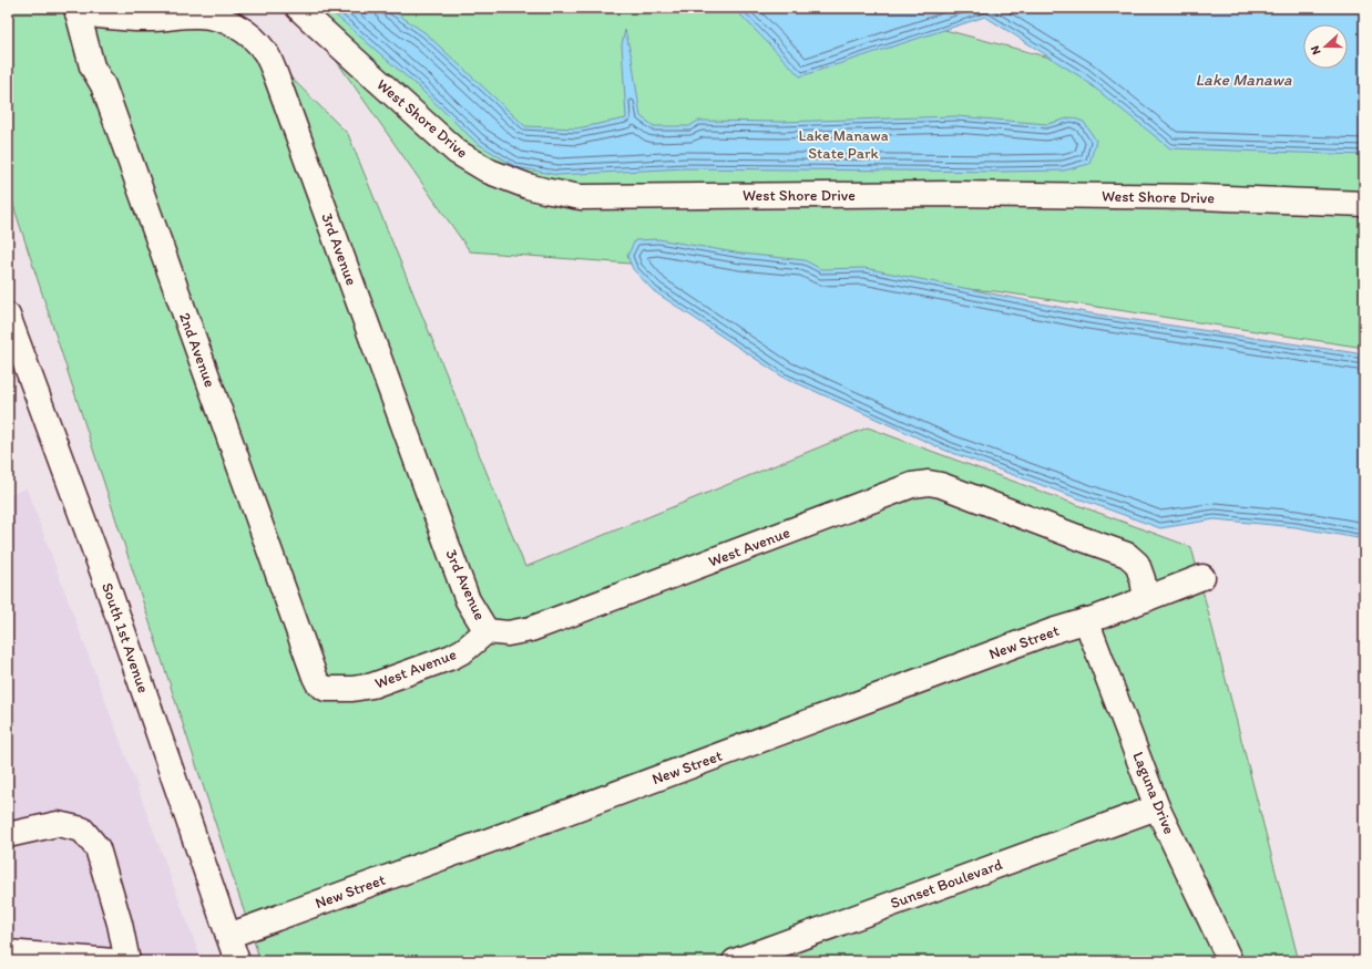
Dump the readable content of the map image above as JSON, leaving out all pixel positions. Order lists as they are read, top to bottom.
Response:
{
  "streets": {
    "street": [
      "West Shore Drive",
      "3rd Avenue",
      "2nd Avenue",
      "West Avenue",
      "South 1st Avenue",
      "New Street",
      "Laguna Drive",
      "Sunset Boulevard"
    ]
  },
  "crossings": [
    ["3rd Avenue", "2nd Avenue"],
    ["3rd Avenue", "West Avenue"],
    ["2nd Avenue", "West Avenue"],
    ["West Avenue", "New Street"],
    ["South 1st Avenue", "New Street"],
    ["New Street", "Laguna Drive"],
    ["Laguna Drive", "Sunset Boulevard"]
  ],
  "water": ["Lake Manawa"],
  "parks": ["Lake Manawa State Park"],
  "north": "left"
}
